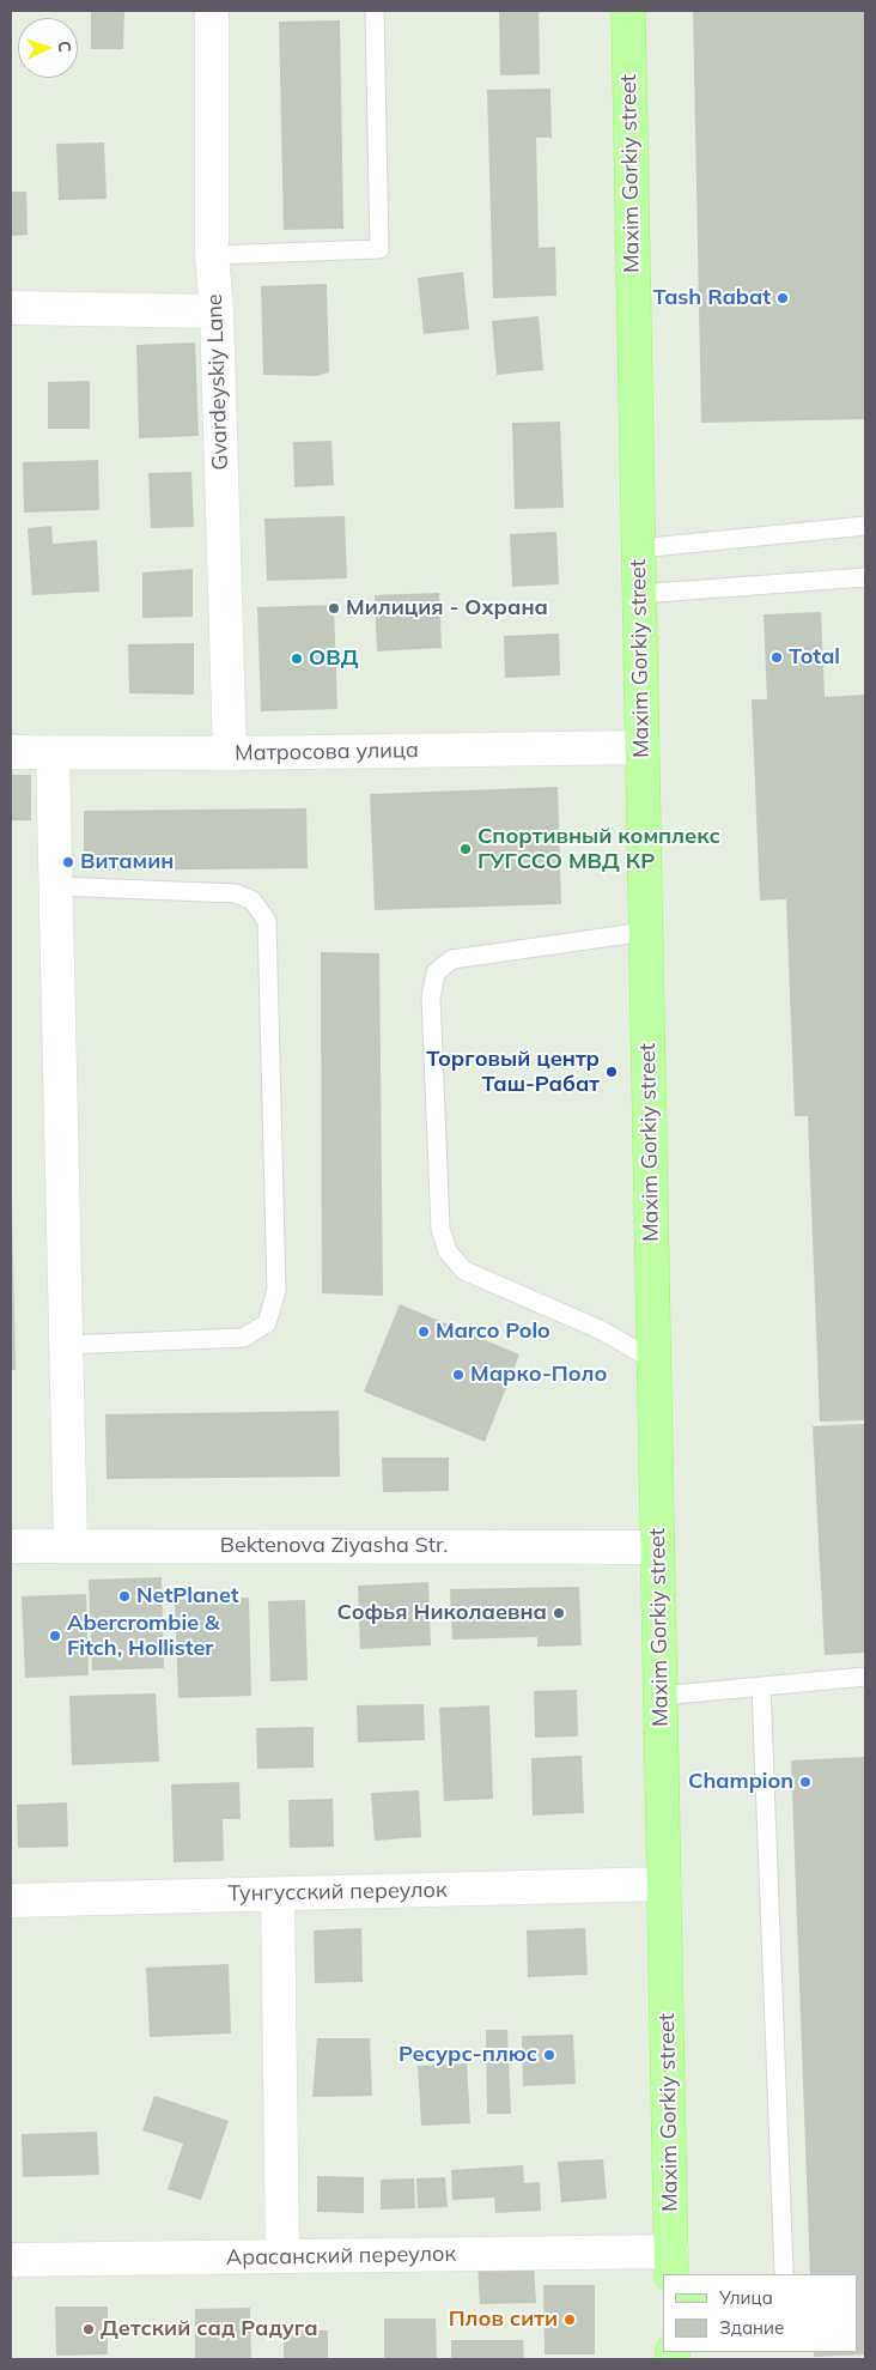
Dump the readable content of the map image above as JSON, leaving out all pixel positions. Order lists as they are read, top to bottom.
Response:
{
  "streets": {
    "main road": ["Maxim Gorkiy street"],
    "street": [
      "Gvardeyskiy Lane",
      "Матросова улица",
      "Bektenova Ziyasha Str.",
      "Тунгусский переулок",
      "Арасанский переулок"
    ]
  },
  "crossings": [
    ["Maxim Gorkiy street", "Матросова улица"],
    ["Maxim Gorkiy street", "Bektenova Ziyasha Str."],
    ["Maxim Gorkiy street", "Тунгусский переулок"],
    ["Maxim Gorkiy street", "Арасанский переулок"],
    ["Gvardeyskiy Lane", "Матросова улица"]
  ],
  "places": [
    "Tash Rabat",
    "Милиция - Охрана",
    "Total",
    "ОВД",
    "Спортивный комплекс ГУГССО МВД КР",
    "Витамин",
    "Торговый центр Таш-Рабат",
    "Marco Polo",
    "Марко-Поло",
    "NetPlanet",
    "Софья Николаевна",
    "Abercrombie & Fitch, Hollister",
    "Champion",
    "Ресурс-плюс",
    "Плов сити",
    "Детский сад Радуга"
  ],
  "legend": ["Улица", "Здание"],
  "north": "right"
}
